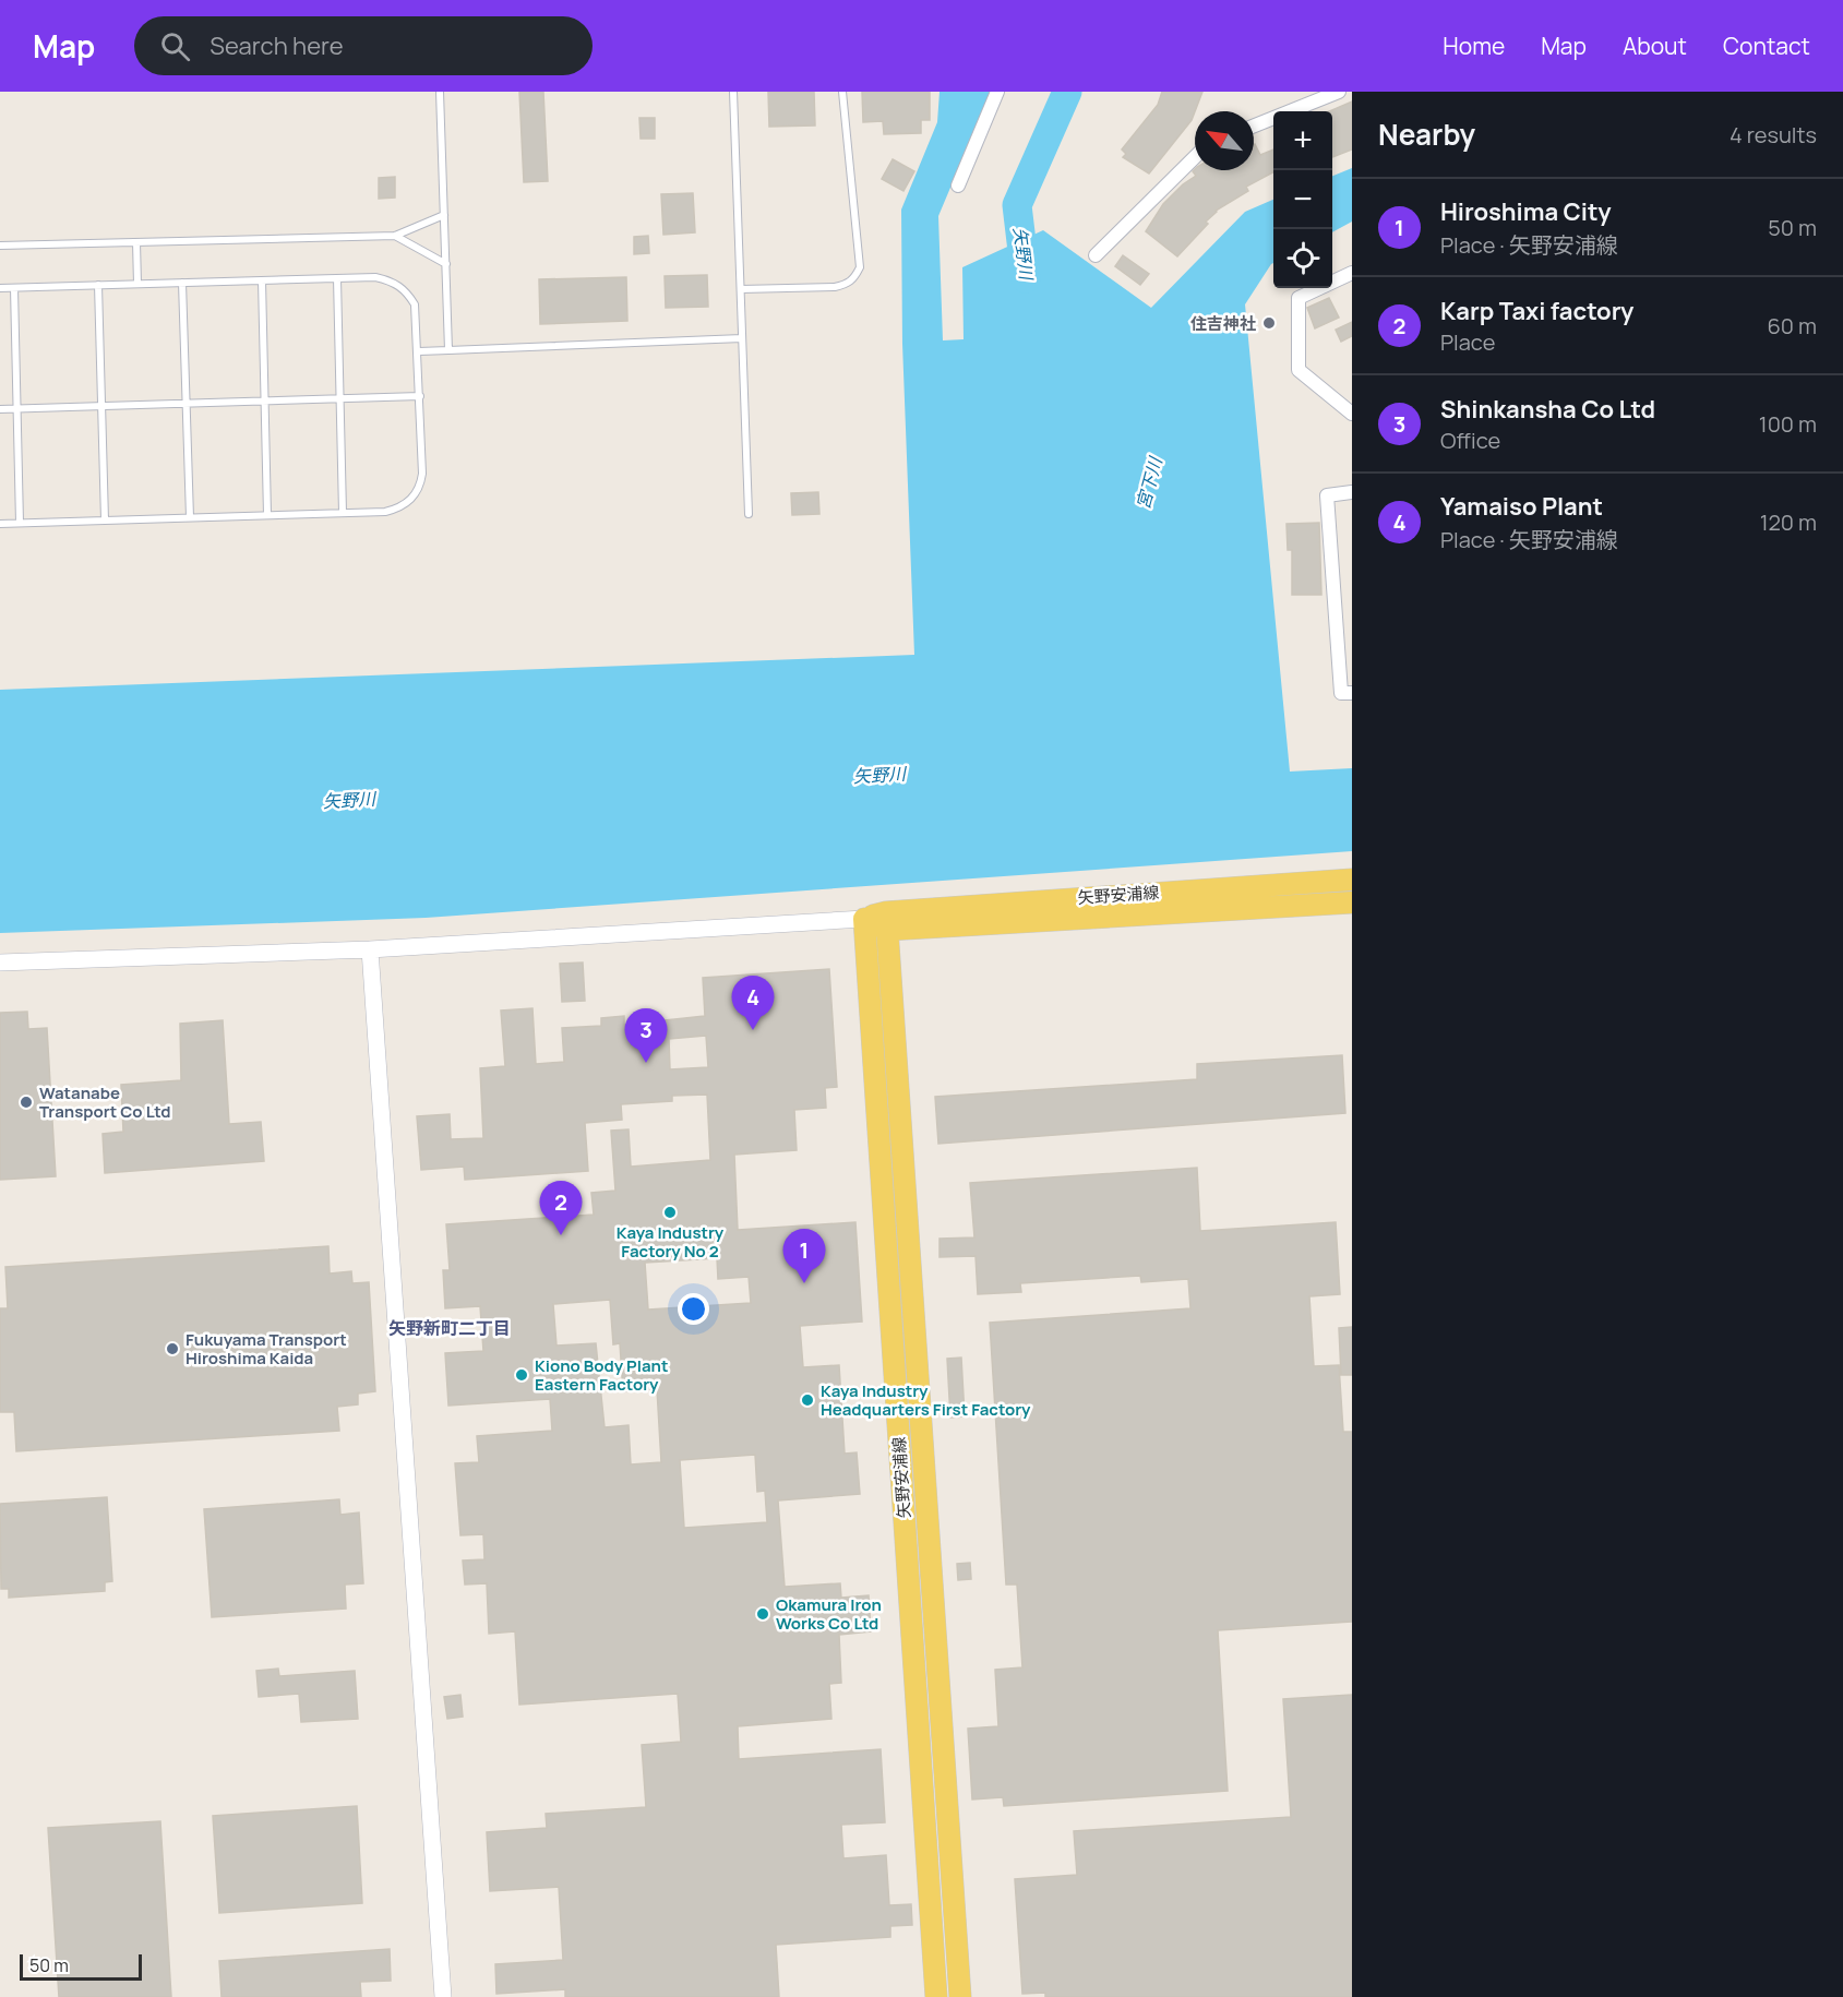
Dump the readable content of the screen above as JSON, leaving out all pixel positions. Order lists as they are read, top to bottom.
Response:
{
  "streets": {
    "main road": ["矢野安浦線"]
  },
  "districts": ["矢野新町二丁目"],
  "water": ["矢野川", "宮下川"],
  "places": [
    "住吉神社",
    "Watanabe Transport Co Ltd",
    "Kaya Industry Factory No 2",
    "Fukuyama Transport Hiroshima Kaida",
    "Kiono Body Plant Eastern Factory",
    "Kaya Industry Headquarters First Factory",
    "Okamura Iron Works Co Ltd"
  ],
  "scale_bar": "50 m",
  "north": "top left",
  "page": {
    "header": "Map",
    "search": "Search here",
    "nav": [
      "Home",
      "Map",
      "About",
      "Contact"
    ],
    "heading": ["Nearby", "4 results"],
    "map_buttons": ["+", "−"],
    "list": [
      {
        "mark": "1",
        "name": "Hiroshima City",
        "note": "Place · 矢野安浦線",
        "value": "50 m"
      },
      {
        "mark": "2",
        "name": "Karp Taxi factory",
        "note": "Place",
        "value": "60 m"
      },
      {
        "mark": "3",
        "name": "Shinkansha Co Ltd",
        "note": "Office",
        "value": "100 m"
      },
      {
        "mark": "4",
        "name": "Yamaiso Plant",
        "note": "Place · 矢野安浦線",
        "value": "120 m"
      }
    ],
    "pins": [
      "4",
      "3",
      "2",
      "1"
    ],
    "scale": "50 m"
  }
}
